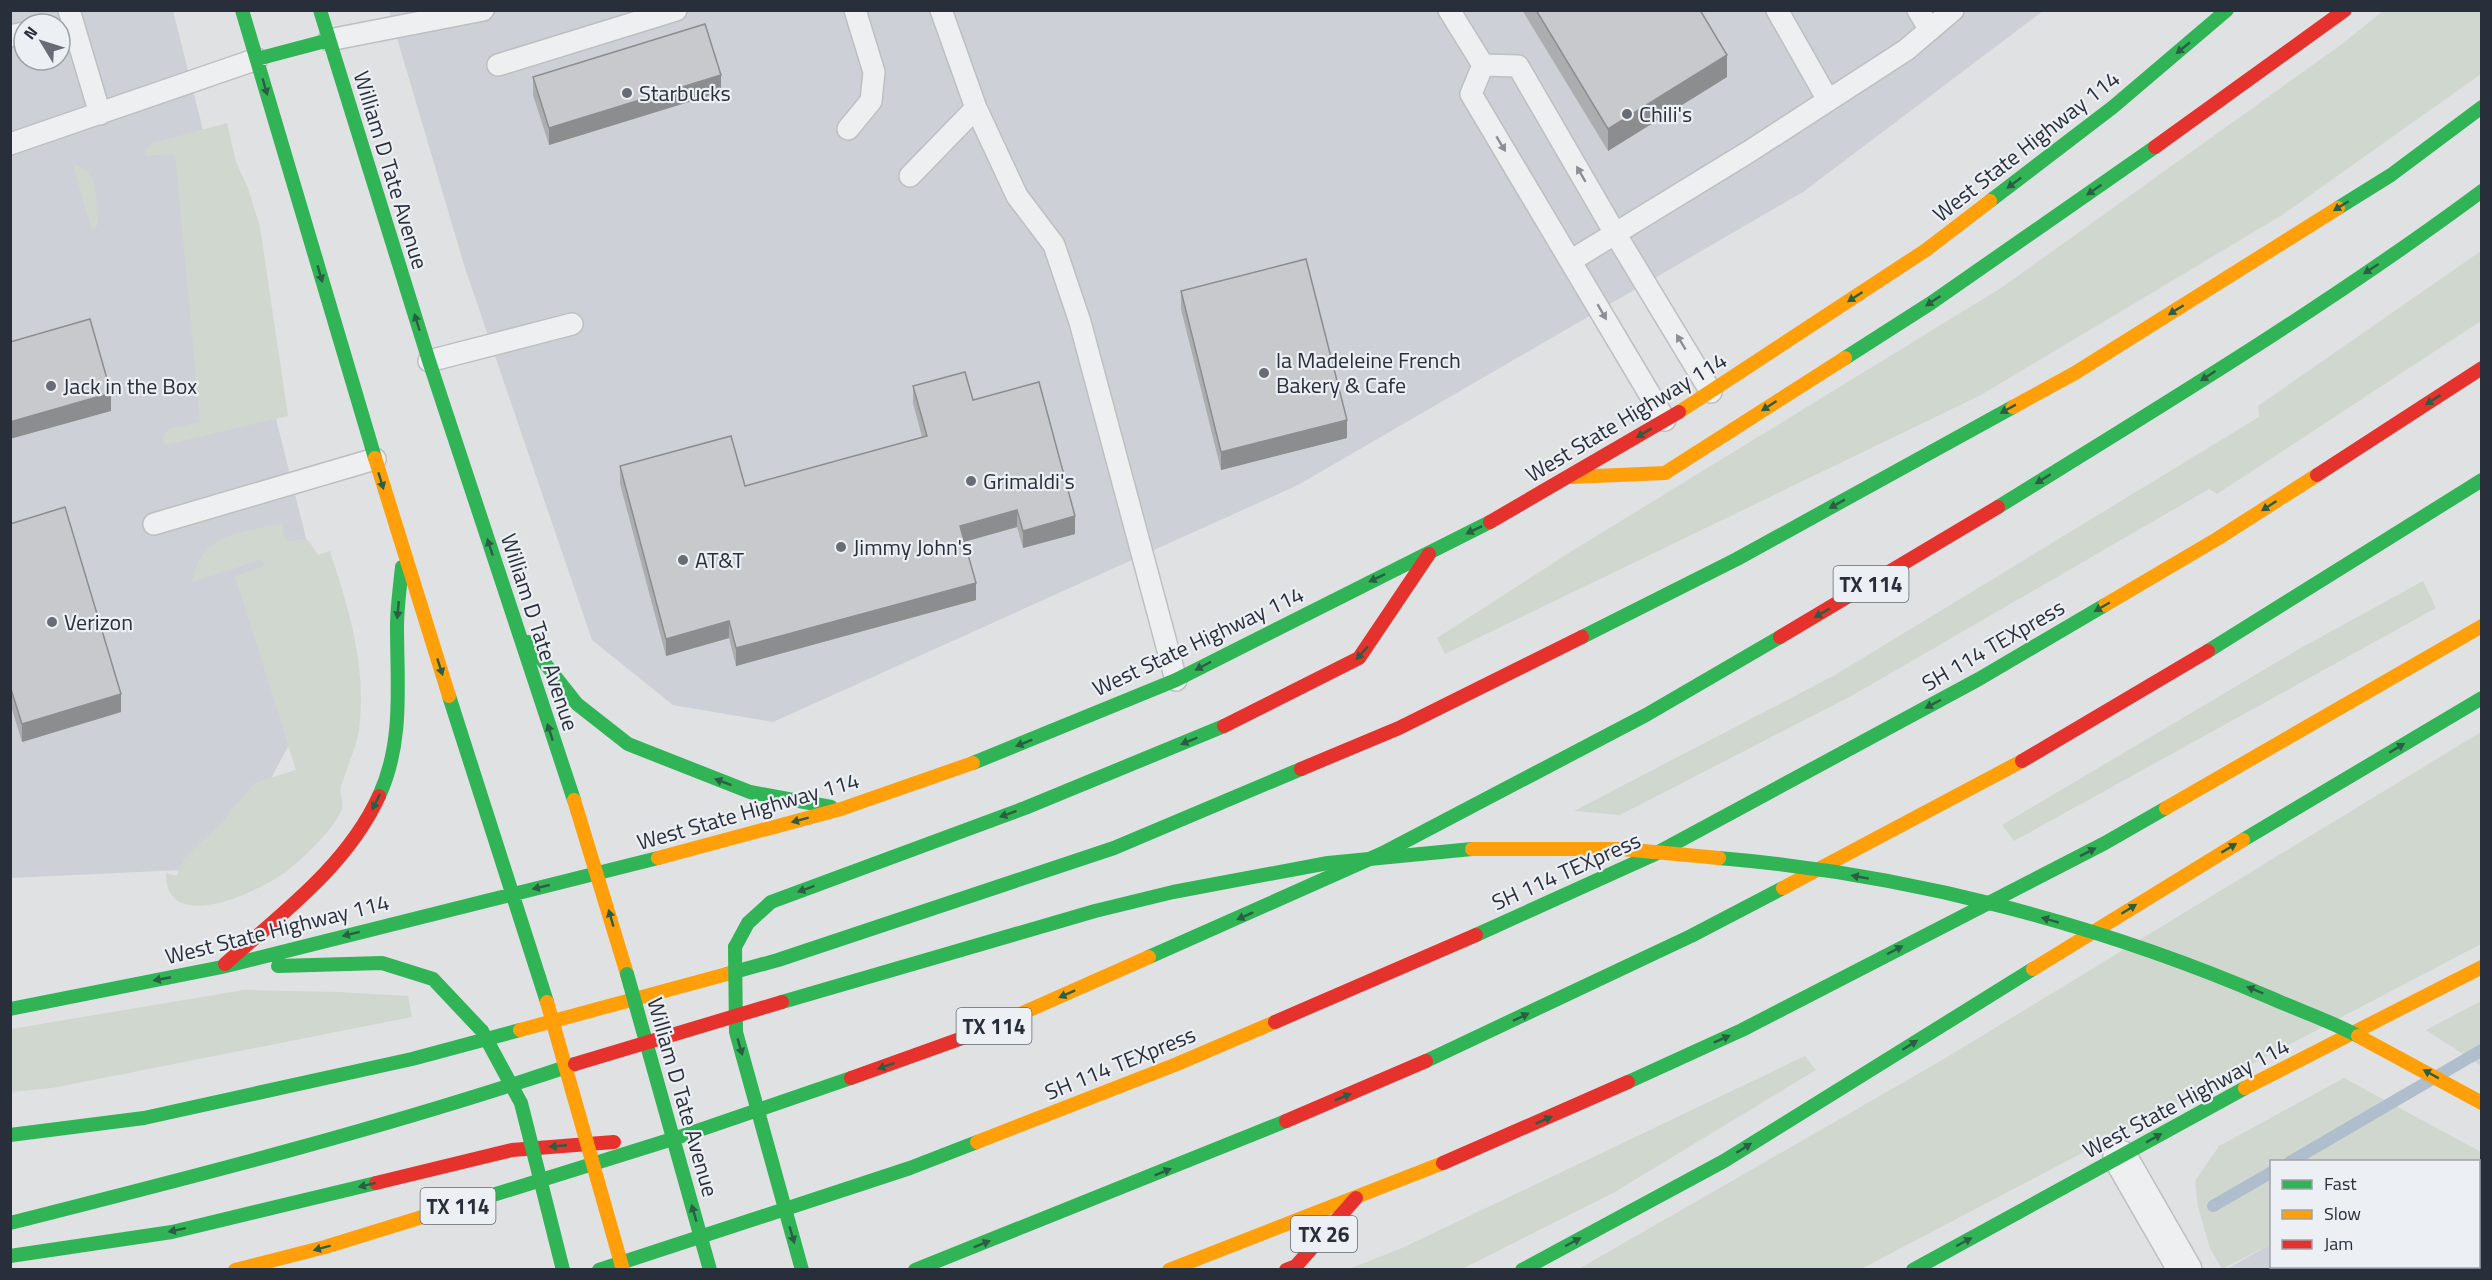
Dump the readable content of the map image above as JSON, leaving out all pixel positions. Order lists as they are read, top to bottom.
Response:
{
  "streets": {
    "main road": [
      "West State Highway 114",
      "William D Tate Avenue",
      "TX 114",
      "SH 114 TEXpress",
      "TX 26"
    ]
  },
  "crossings": [
    ["West State Highway 114", "William D Tate Avenue"]
  ],
  "places": [
    "Starbucks",
    "Chili's",
    "la Madeleine French Bakery & Cafe",
    "Jack in the Box",
    "Grimaldi's",
    "Jimmy John's",
    "AT&T",
    "Verizon"
  ],
  "legend": ["Fast", "Slow", "Jam"],
  "north": "top left"
}
